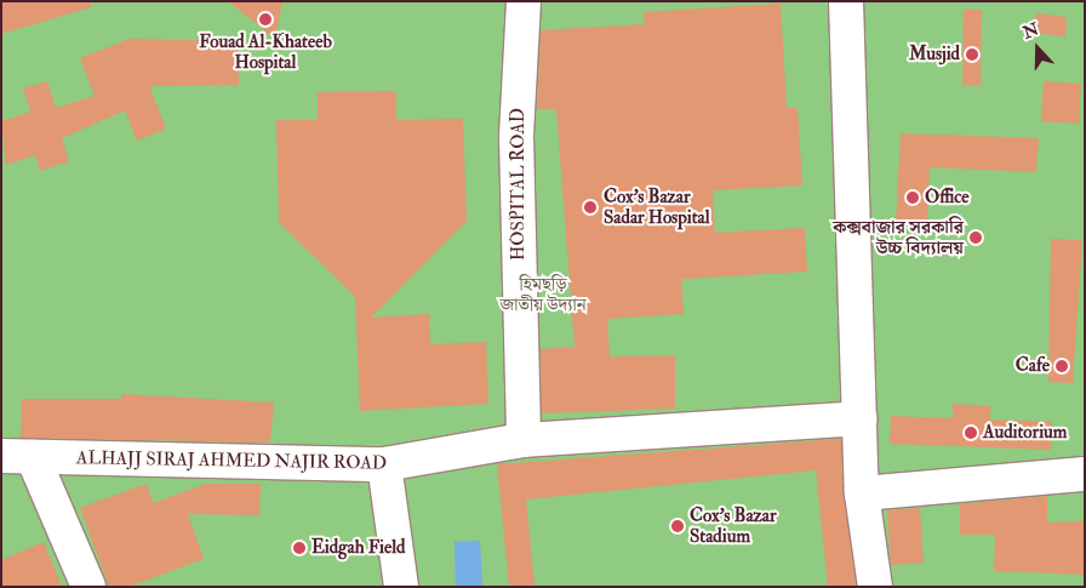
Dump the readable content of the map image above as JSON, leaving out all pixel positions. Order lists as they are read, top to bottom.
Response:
{
  "streets": {
    "street": ["HOSPITAL ROAD", "ALHAJJ SIRAJ AHMED NAJIR ROAD"]
  },
  "crossings": [
    ["HOSPITAL ROAD", "ALHAJJ SIRAJ AHMED NAJIR ROAD"]
  ],
  "parks": ["হিমছড়ি জাতীয় উদ্যান"],
  "places": [
    "Fouad Al-Khateeb Hospital",
    "Musjid",
    "Office",
    "Cox's Bazar Sadar Hospital",
    "কক্সবাজার সরকারি উচ্চ বিদ্যালয়",
    "Cafe",
    "Auditorium",
    "Cox's Bazar Stadium",
    "Eidgah Field"
  ],
  "north": "top"
}
